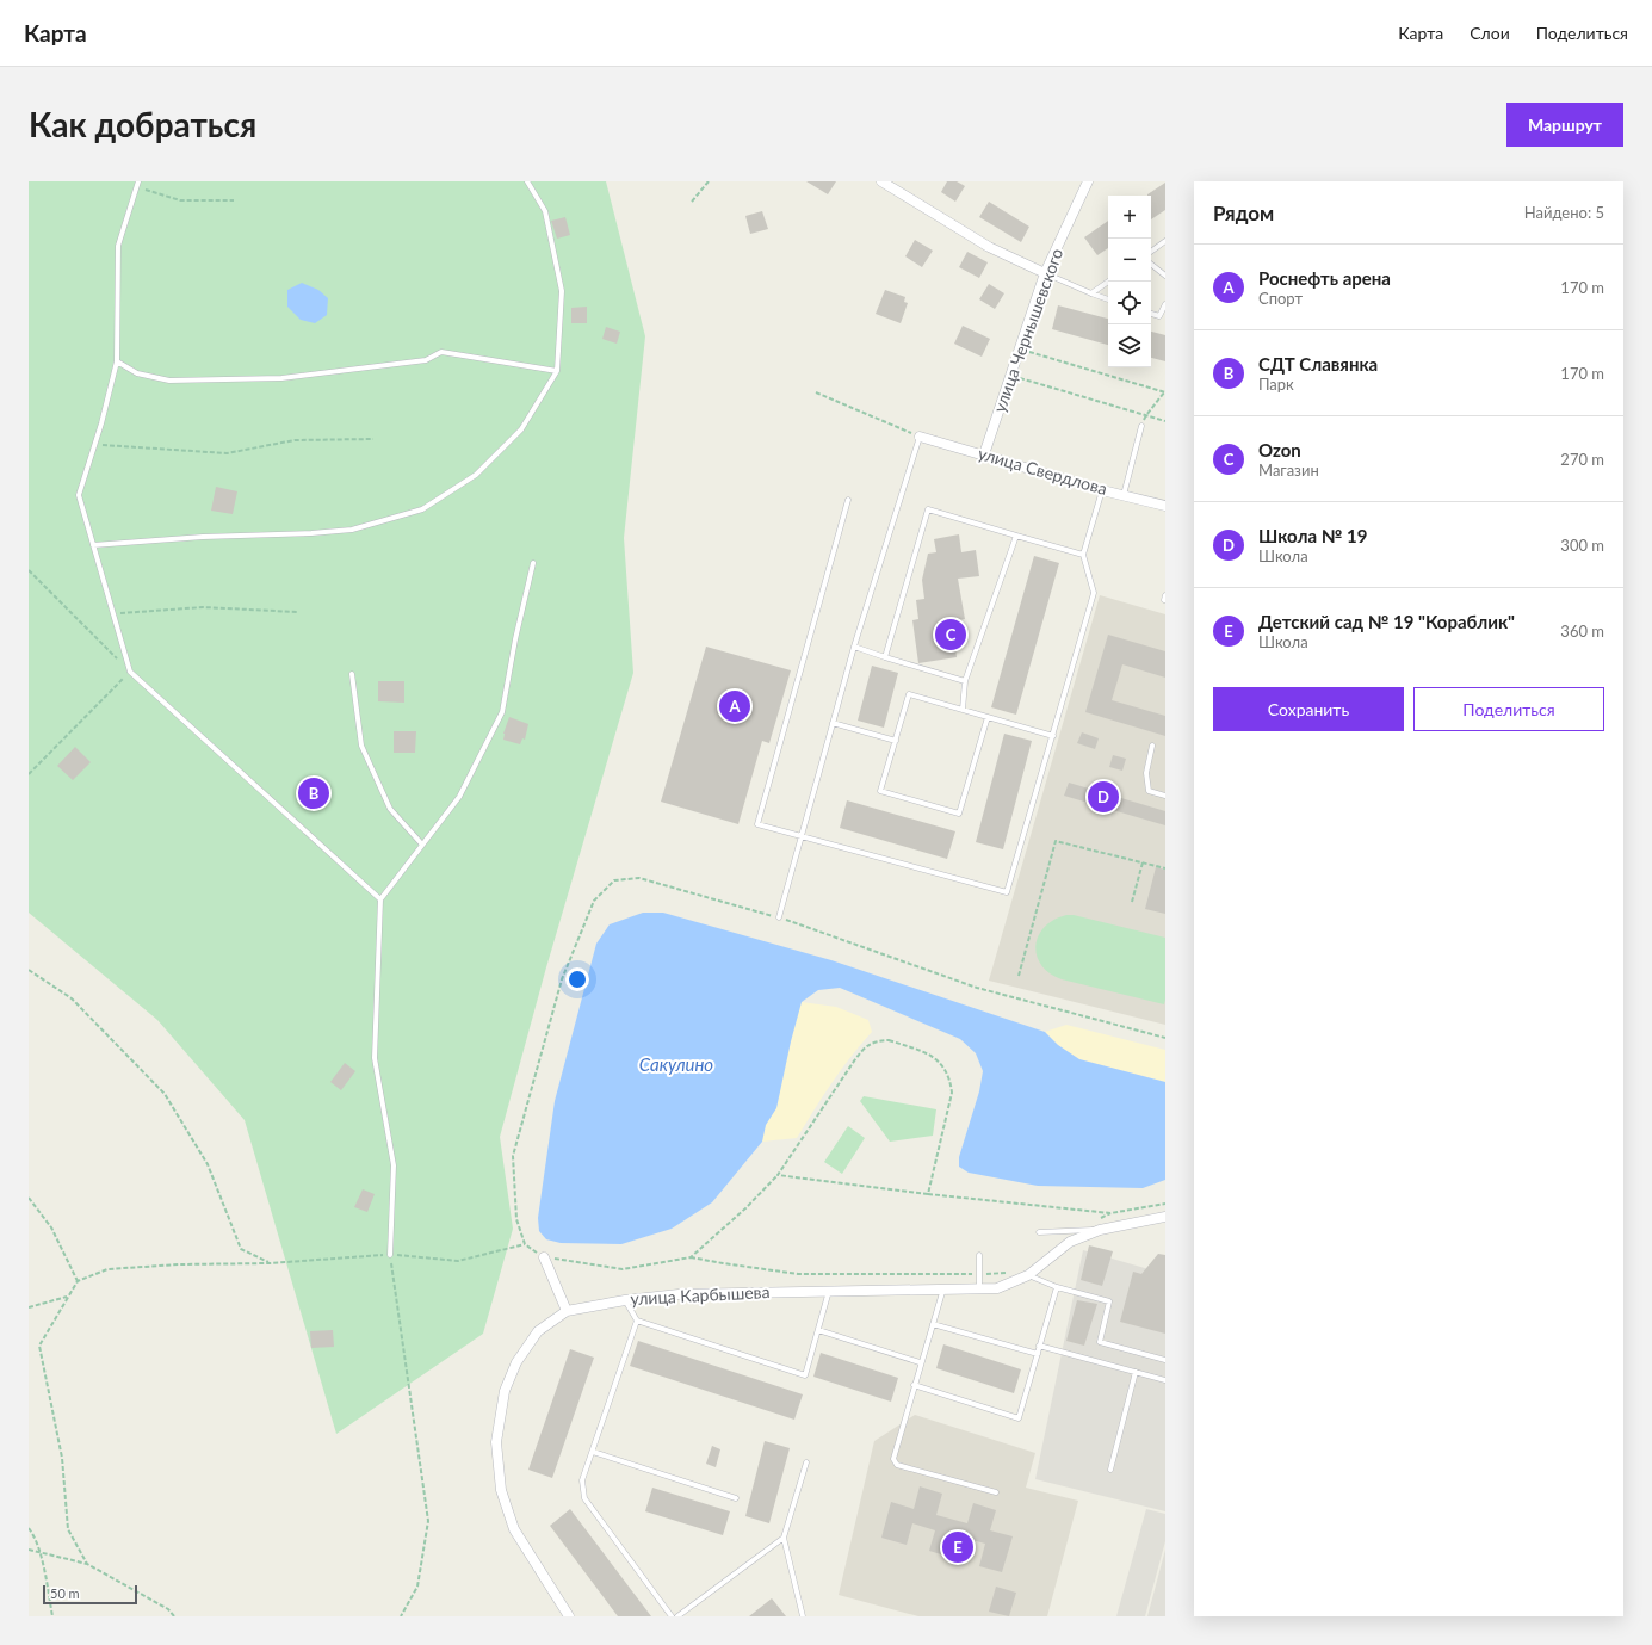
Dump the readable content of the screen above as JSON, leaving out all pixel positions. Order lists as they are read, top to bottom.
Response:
{
  "streets": {
    "street": ["улица Чернышевского", "улица Свердлова", "улица Карбышева"]
  },
  "crossings": [
    ["улица Чернышевского", "улица Свердлова"]
  ],
  "water": ["Сакулино"],
  "scale_bar": "50 m",
  "page": {
    "header": "Карта",
    "nav": ["Карта", "Слои", "Поделиться"],
    "buttons": [
      "Маршрут",
      ["Сохранить", "Поделиться"]
    ],
    "title": "Как добраться",
    "heading": ["Рядом", "Найдено: 5"],
    "map_buttons": ["+", "−"],
    "list": [
      {
        "mark": "A",
        "name": "Роснефть арена",
        "note": "Спорт",
        "value": "170 m"
      },
      {
        "mark": "B",
        "name": "СДТ Славянка",
        "note": "Парк",
        "value": "170 m"
      },
      {
        "mark": "C",
        "name": "Ozon",
        "note": "Магазин",
        "value": "270 m"
      },
      {
        "mark": "D",
        "name": "Школа № 19",
        "note": "Школа",
        "value": "300 m"
      },
      {
        "mark": "E",
        "name": "Детский сад № 19 \"Кораблик\"",
        "note": "Школа",
        "value": "360 m"
      }
    ],
    "pins": [
      "C",
      "A",
      "B",
      "D",
      "E"
    ],
    "scale": "50 m"
  }
}
